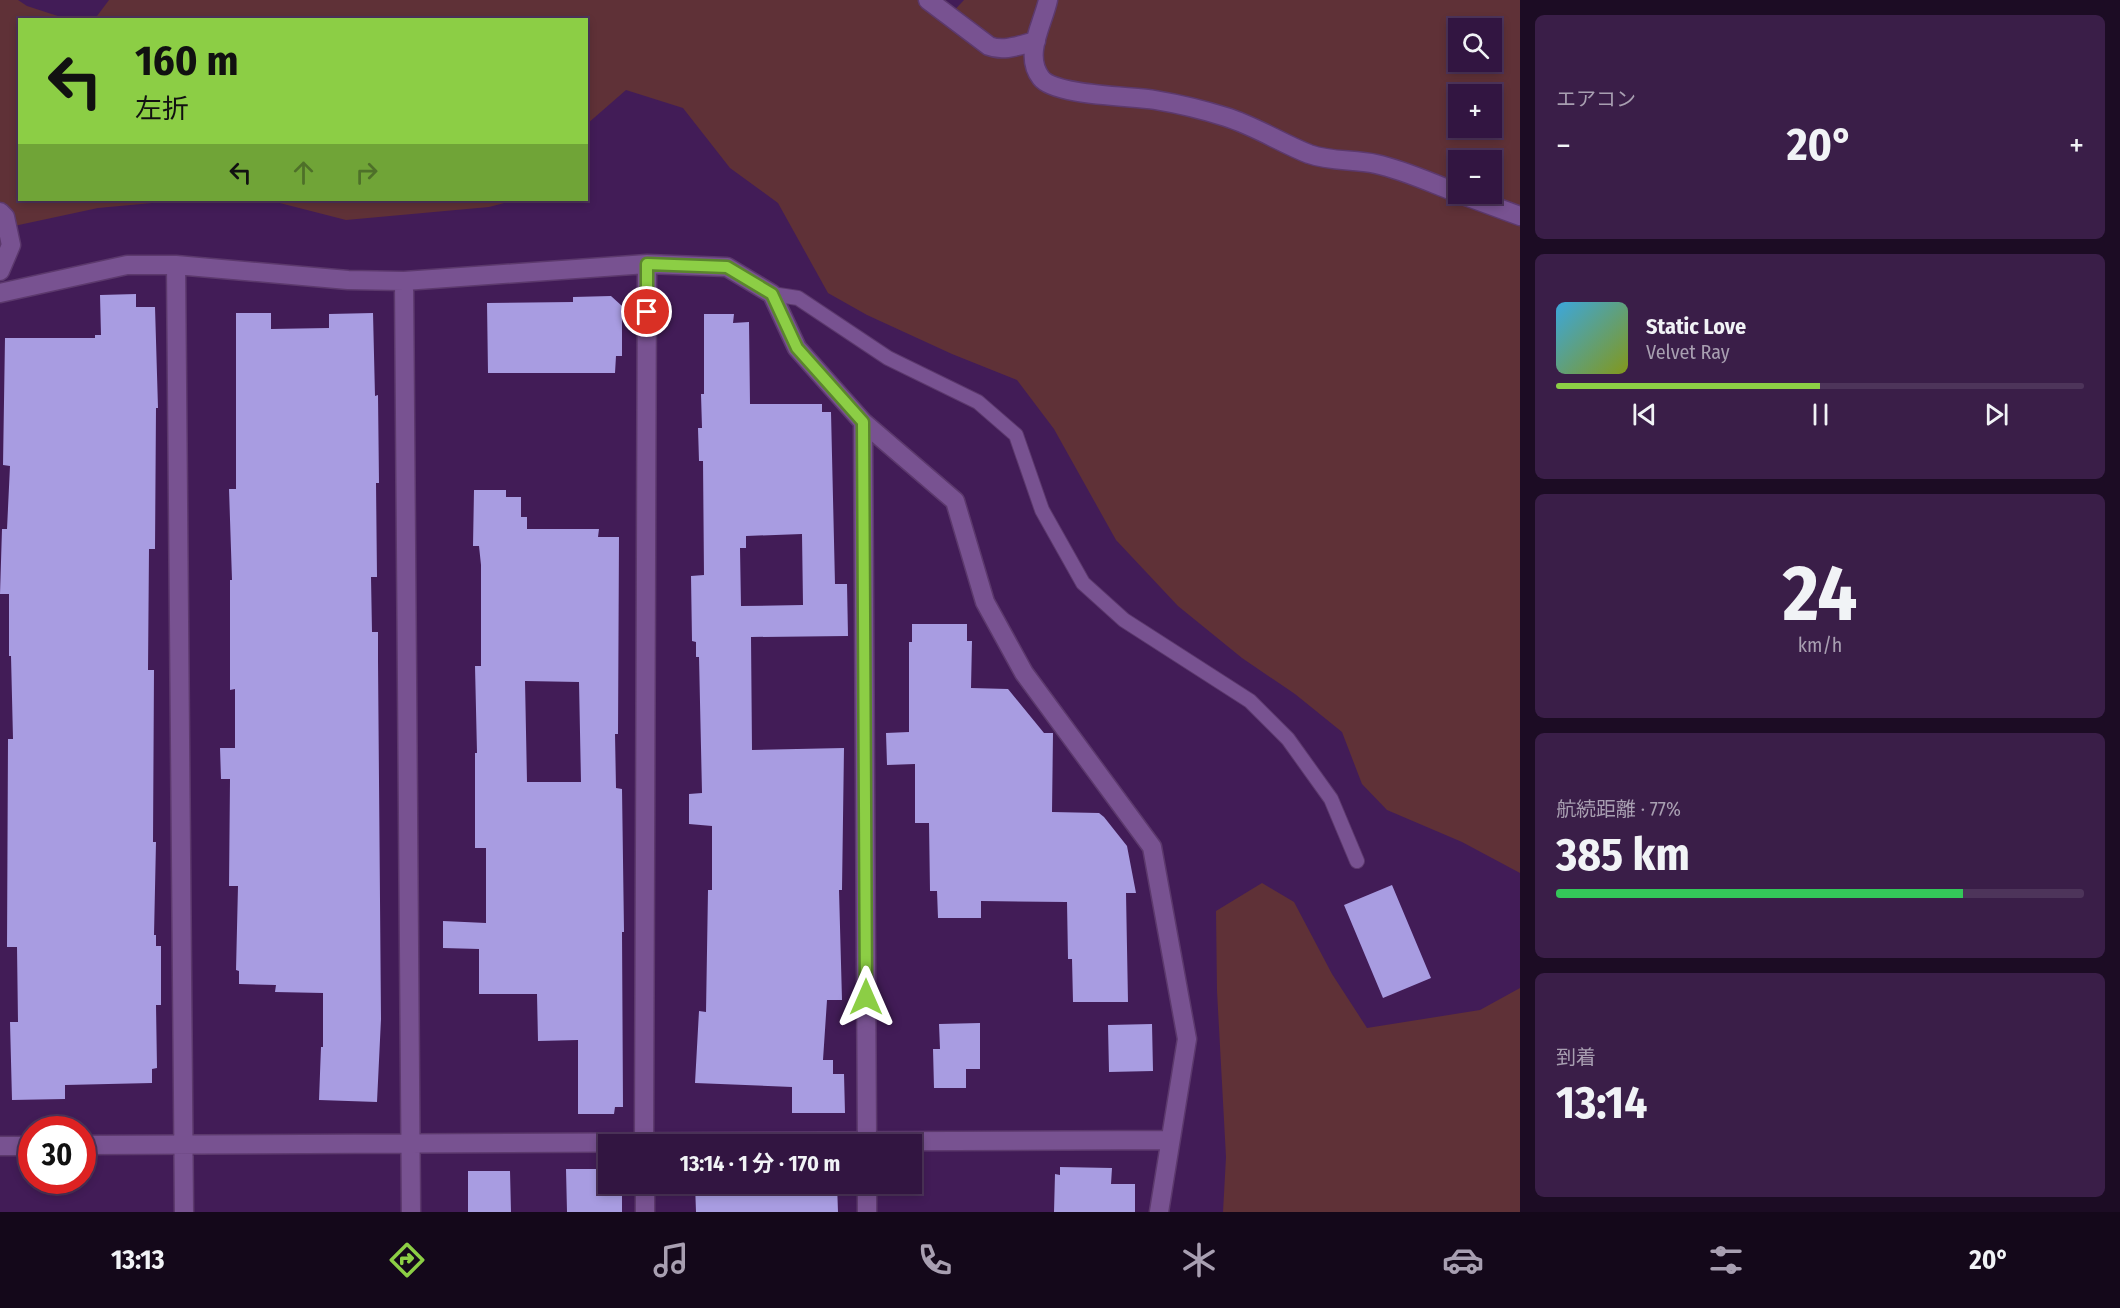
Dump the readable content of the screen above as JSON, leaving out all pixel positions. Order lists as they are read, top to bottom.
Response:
{
  "page": {
    "tile": [
      "エアコン",
      ["24", "km/h"],
      ["航続距離 · 77%", "385 km"],
      ["到着", "13:14"]
    ],
    "map_buttons": ["+", "−"],
    "turn": ["160 m", "左折"],
    "heat": ["−", "20°", "+"],
    "song": ["Static Love", "Velvet Ray"],
    "limit": "30",
    "trip": "13:14 · 1 分 · 170 m",
    "tabs": ["13:13", "20°"]
  }
}
